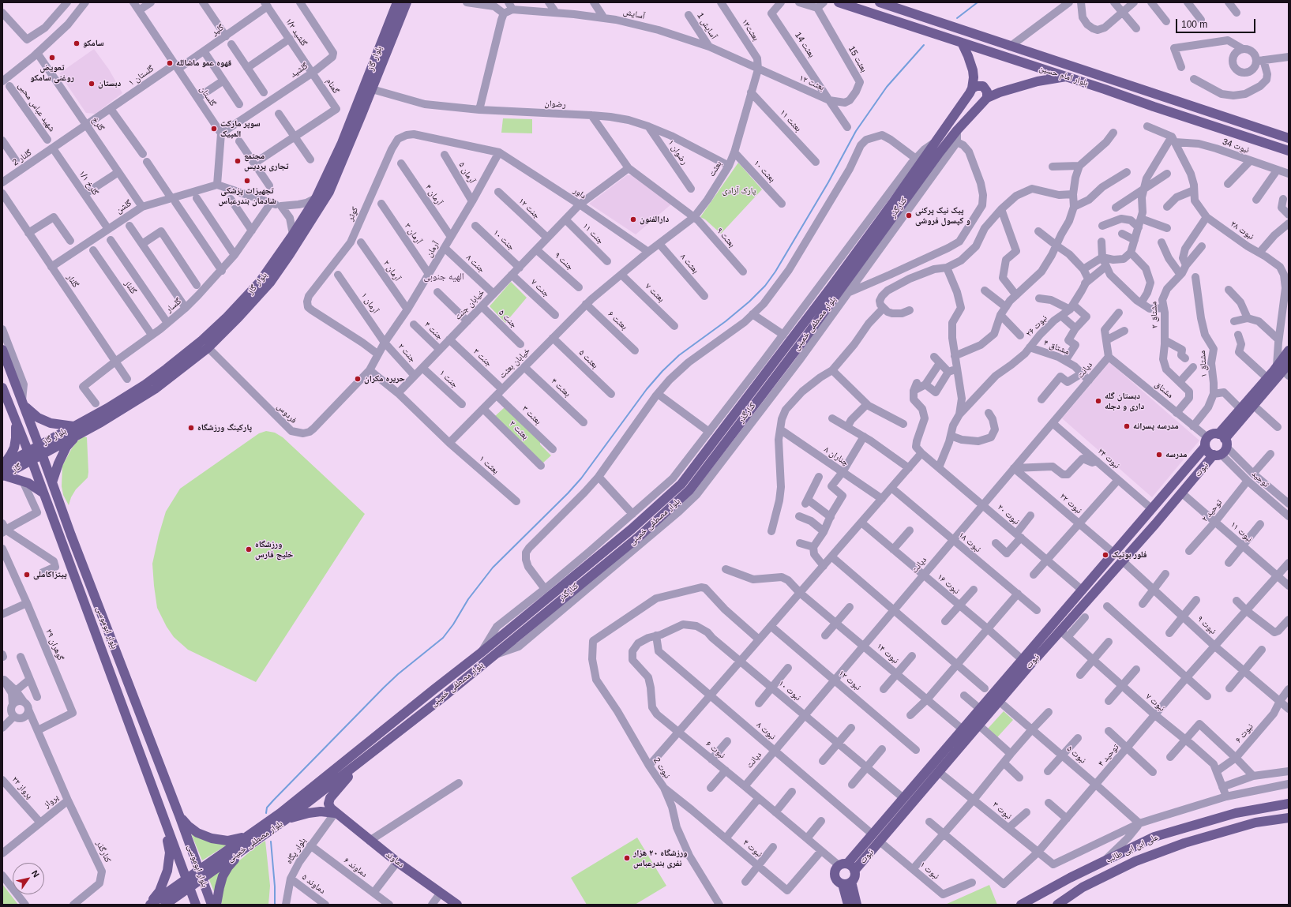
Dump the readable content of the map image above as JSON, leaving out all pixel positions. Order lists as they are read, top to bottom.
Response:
{
  "streets": {
    "main road": [
      "بلوار گاز",
      "بلوار امام حسین",
      "بلوار مصطفی خمینی",
      "نبوت",
      "بلوار ابوموسی",
      "علی ابن ابی طالب",
      "دماوند"
    ],
    "street": [
      "آسایش",
      "آسایش 1",
      "گلپر",
      "بعثت۱۳",
      "گلشید ۱/۲",
      "بعثت 14",
      "بعثت 15",
      "گلشید",
      "گلستان ۱",
      "بعثت ۱۲",
      "گمنام",
      "گلستان",
      "رضوان",
      "شهید عباس محبی",
      "بعثت ۱۱",
      "گلرخ",
      "نبوت 34",
      "رضوان ۱",
      "گلنار 2",
      "بعثت",
      "بعثت ۱۰",
      "آرمان ۵",
      "گلرخ ۱/۱",
      "داور",
      "آرمان ۴",
      "گلشن",
      "کنارگذر",
      "جنت ۱۲",
      "کوثر",
      "نبوت ۲۸",
      "آرمان ۳",
      "جنت ۱۱",
      "بعثت ۹",
      "جنت ۱۰",
      "آرمان",
      "جنت ۹",
      "جنت ۸",
      "بعثت ۸",
      "آرمان ۲",
      "گلنار",
      "گلناز",
      "جنت ۷",
      "بعثت ۷",
      "آرمان ۱",
      "خیابان جنت",
      "گلسار",
      "مشتاق ۲",
      "جنت ۵",
      "بعثت ۶",
      "نبوت ۲۶",
      "جنت ۴",
      "مشتاق ۴",
      "جنت ۲",
      "جنت ۳",
      "بعثت ۵",
      "خیابان بعثت",
      "مشتاق ۱",
      "دیانت",
      "جنت ۱",
      "بعثت ۴",
      "مشتاق",
      "فردوس",
      "بعثت ۳",
      "بعثت ۲",
      "چناران ۸",
      "نبوت ۲۴",
      "بعثت ۱",
      "توحید",
      "نبوت ۲۲",
      "توحید ۲",
      "نبوت ۲۰",
      "نبوت ۱۱",
      "نبوت ۱۸",
      "نبوت ۱۶",
      "نبوت ۹",
      "گوهران ۳۹",
      "نبوت ۱۴",
      "نبوت ۱۲",
      "نبوت ۱۰",
      "نبوت ۷",
      "نبوت ۸",
      "نبوت ۶",
      "نبوت ۵",
      "توحید ۴",
      "نبوت 2",
      "پرواز ۲۲",
      "پرواز",
      "نبوت ۳",
      "نبوت ۴",
      "بلوار پگاه",
      "دماوند ۶",
      "نبوت ۱",
      "دماوند ۵"
    ]
  },
  "crossings": [
    ["آسایش", "آسایش 1"],
    ["آسایش", "بعثت۱۳"],
    ["آسایش", "بعثت ۱۲"],
    ["آسایش", "بعثت"],
    ["گلپر", "گلشید ۱/۲"],
    ["گلپر", "گلستان ۱"],
    ["گلپر", "گلستان"],
    ["بعثت۱۳", "بعثت ۱۲"],
    ["بعثت۱۳", "بعثت"],
    ["گلشید ۱/۲", "گلشید"],
    ["گلشید ۱/۲", "گمنام"],
    ["بعثت 14", "بعثت 15"],
    ["بعثت 14", "بعثت ۱۲"],
    ["بلوار گاز", "رضوان"],
    ["بلوار گاز", "فردوس"],
    ["بلوار گاز", "بلوار ابوموسی"],
    ["بعثت 15", "بعثت ۱۲"],
    ["گلشید", "گمنام"],
    ["گلشید", "گلستان"],
    ["گلستان ۱", "گلستان"],
    ["گلستان ۱", "گلرخ"],
    ["گلستان ۱", "گلنار 2"],
    ["بلوار امام حسین", "بلوار مصطفی خمینی"],
    ["بعثت ۱۲", "بعثت"],
    ["رضوان", "رضوان ۱"],
    ["رضوان", "بعثت"],
    ["رضوان", "بعثت ۹"],
    ["بعثت ۱۱", "بعثت"],
    ["گلرخ", "گلنار 2"],
    ["گلرخ", "گلشن"],
    ["نبوت 34", "نبوت ۲۸"],
    ["گلنار 2", "گلرخ ۱/۱"],
    ["بعثت", "بعثت ۱۰"],
    ["بعثت", "داور"],
    ["بعثت", "بعثت ۹"],
    ["بعثت", "بعثت ۸"],
    ["بعثت", "خیابان بعثت"],
    ["آرمان ۵", "آرمان"],
    ["گلرخ ۱/۱", "گلشن"],
    ["داور", "کوثر"],
    ["داور", "آرمان"],
    ["داور", "خیابان جنت"],
    ["داور", "خیابان بعثت"],
    ["آرمان ۴", "آرمان"],
    ["گلشن", "گلنار"],
    ["کنارگذر", "بلوار مصطفی خمینی"],
    ["کنارگذر", "پرواز"],
    ["جنت ۱۲", "خیابان جنت"],
    ["کوثر", "آرمان"],
    ["نبوت ۲۸", "نبوت"],
    ["آرمان ۳", "آرمان"],
    ["جنت ۱۱", "خیابان جنت"],
    ["بعثت ۹", "خیابان جنت"],
    ["جنت ۱۰", "خیابان جنت"],
    ["آرمان", "جنت ۸"],
    ["آرمان", "آرمان ۲"],
    ["آرمان", "آرمان ۱"],
    ["آرمان", "جنت ۲"],
    ["آرمان", "فردوس"],
    ["جنت ۹", "خیابان جنت"],
    ["جنت ۸", "خیابان جنت"],
    ["گلنار", "گلسار"],
    ["گلناز", "گلسار"],
    ["جنت ۷", "خیابان جنت"],
    ["بعثت ۷", "خیابان بعثت"],
    ["آرمان ۱", "جنت ۲"],
    ["خیابان جنت", "جنت ۵"],
    ["خیابان جنت", "جنت ۴"],
    ["خیابان جنت", "جنت ۲"],
    ["خیابان جنت", "جنت ۳"],
    ["خیابان جنت", "جنت ۱"],
    ["مشتاق ۲", "مشتاق"],
    ["بعثت ۶", "خیابان بعثت"],
    ["بلوار مصطفی خمینی", "بلوار ابوموسی"],
    ["نبوت ۲۶", "مشتاق ۴"],
    ["مشتاق ۴", "دیانت"],
    ["جنت ۳", "خیابان بعثت"],
    ["جنت ۳", "بعثت ۳"],
    ["بعثت ۵", "خیابان بعثت"],
    ["خیابان بعثت", "بعثت ۴"],
    ["خیابان بعثت", "بعثت ۳"],
    ["خیابان بعثت", "بعثت ۲"],
    ["خیابان بعثت", "بعثت ۱"],
    ["مشتاق ۱", "مشتاق"],
    ["دیانت", "مشتاق"],
    ["دیانت", "نبوت ۲۴"],
    ["دیانت", "نبوت ۲۲"],
    ["دیانت", "نبوت ۲۰"],
    ["دیانت", "نبوت ۱۸"],
    ["دیانت", "نبوت ۱۶"],
    ["دیانت", "نبوت ۱۴"],
    ["دیانت", "نبوت ۱۲"],
    ["دیانت", "نبوت ۱۰"],
    ["دیانت", "نبوت ۸"],
    ["دیانت", "نبوت ۶"],
    ["مشتاق", "نبوت"],
    ["نبوت ۲۴", "نبوت"],
    ["نبوت", "توحید"],
    ["نبوت", "نبوت ۲۲"],
    ["نبوت", "نبوت ۲۰"],
    ["نبوت", "نبوت ۱۱"],
    ["نبوت", "نبوت ۱۶"],
    ["نبوت", "نبوت ۹"],
    ["نبوت", "نبوت ۱۴"],
    ["نبوت", "نبوت ۱۰"],
    ["نبوت", "نبوت ۷"],
    ["نبوت", "نبوت ۸"],
    ["نبوت", "نبوت ۶"],
    ["نبوت", "نبوت ۵"],
    ["نبوت", "نبوت ۳"],
    ["نبوت", "نبوت ۱"],
    ["توحید", "توحید ۲"],
    ["توحید ۲", "نبوت ۱۱"],
    ["نبوت ۱۱", "توحید ۴"],
    ["نبوت ۹", "نبوت ۶"],
    ["نبوت ۹", "توحید ۴"],
    ["گوهران ۳۹", "پرواز"],
    ["نبوت ۱۰", "نبوت ۸"],
    ["نبوت ۱۰", "نبوت ۶"],
    ["نبوت ۷", "نبوت ۶"],
    ["نبوت ۷", "توحید ۴"],
    ["نبوت ۸", "نبوت ۶"],
    ["نبوت ۶", "نبوت ۴"],
    ["نبوت ۵", "توحید ۴"],
    ["نبوت ۵", "نبوت ۳"],
    ["توحید ۴", "نبوت ۳"],
    ["نبوت 2", "نبوت ۴"],
    ["پرواز ۲۲", "پرواز"],
    ["بلوار پگاه", "دماوند"],
    ["بلوار پگاه", "دماوند ۶"],
    ["بلوار پگاه", "دماوند ۵"]
  ],
  "districts": ["الهیه جنوبی"],
  "parks": ["پارک آزادی"],
  "places": [
    "سامکو",
    "تعویض روغنی سامکو",
    "قهوه عمو ماشالله",
    "دبستان",
    "سوپر مارکت المپیک",
    "مجتمع تجاری پردیس",
    "تجهیزات پزشکی شادمان بندرعباس",
    "پیک نیک پرکنی و کپسول فروشی",
    "دارالفنون",
    "حریره مکران",
    "دبستان گله داری و دجله",
    "مدرسه پسرانه",
    "پارکینگ ورزشگاه",
    "مدرسه",
    "ورزشگاه خلیج فارس",
    "فلور بوتیک",
    "پیتزاکاملی",
    "ورزشگاه ۲۰ هزار نفری بندرعباس"
  ],
  "scale_bar": "100 m",
  "north": "top right"
}
